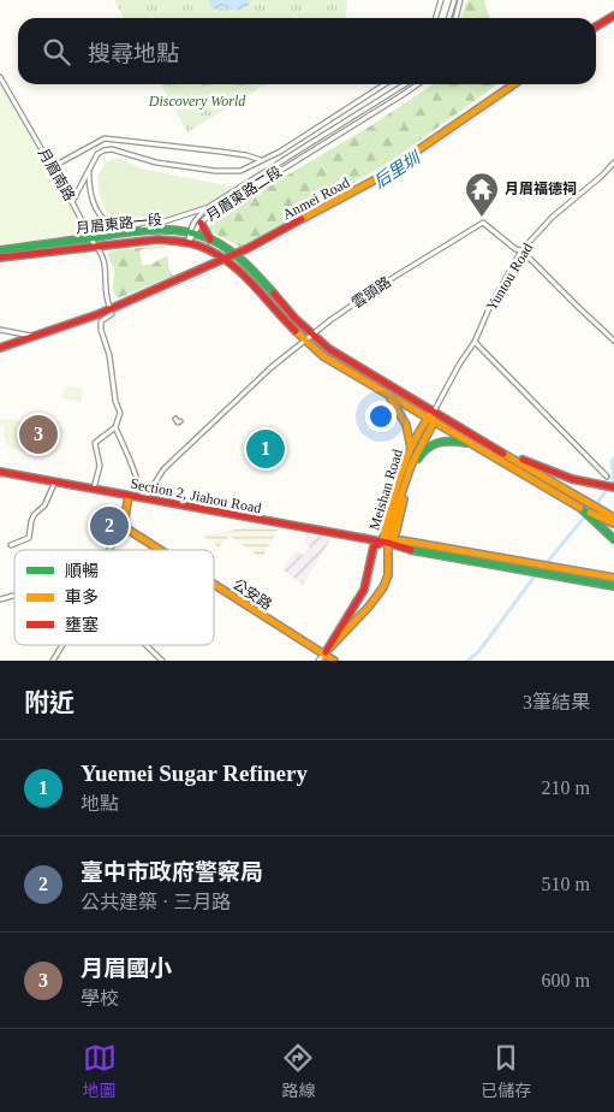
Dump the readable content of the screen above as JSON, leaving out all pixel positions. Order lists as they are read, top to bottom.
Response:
{
  "streets": {
    "main road": [
      "Anmei Road",
      "月眉東路一段",
      "Meishan Road",
      "Section 2, Jiahou Road",
      "公安路"
    ],
    "street": [
      "月眉南路",
      "月眉東路二段",
      "Yuntou Road",
      "雲頭路"
    ]
  },
  "crossings": [
    ["月眉南路", "月眉東路一段"],
    ["月眉東路二段", "月眉東路一段"],
    ["Anmei Road", "月眉東路一段"],
    ["月眉東路一段", "Yuntou Road"],
    ["月眉東路一段", "雲頭路"],
    ["月眉東路一段", "Meishan Road"],
    ["Yuntou Road", "雲頭路"],
    ["Yuntou Road", "Meishan Road"],
    ["雲頭路", "Section 2, Jiahou Road"],
    ["Meishan Road", "Section 2, Jiahou Road"],
    ["Meishan Road", "公安路"]
  ],
  "water": ["后里圳"],
  "parks": ["Discovery World"],
  "places": {
    "temple": ["月眉福德祠"]
  },
  "legend": ["順暢", "車多", "壅塞"],
  "page": {
    "search": "搜尋地點",
    "pins": ["3", "1", "2"],
    "heading": ["附近", "3筆結果"],
    "list": [
      {
        "mark": "1",
        "name": "Yuemei Sugar Refinery",
        "note": "地點",
        "value": "210 m"
      },
      {
        "mark": "2",
        "name": "臺中市政府警察局",
        "note": "公共建築 · 三月路",
        "value": "510 m"
      },
      {
        "mark": "3",
        "name": "月眉國小",
        "note": "學校",
        "value": "600 m"
      }
    ],
    "nav": ["地圖", "路線", "已儲存"]
  }
}
